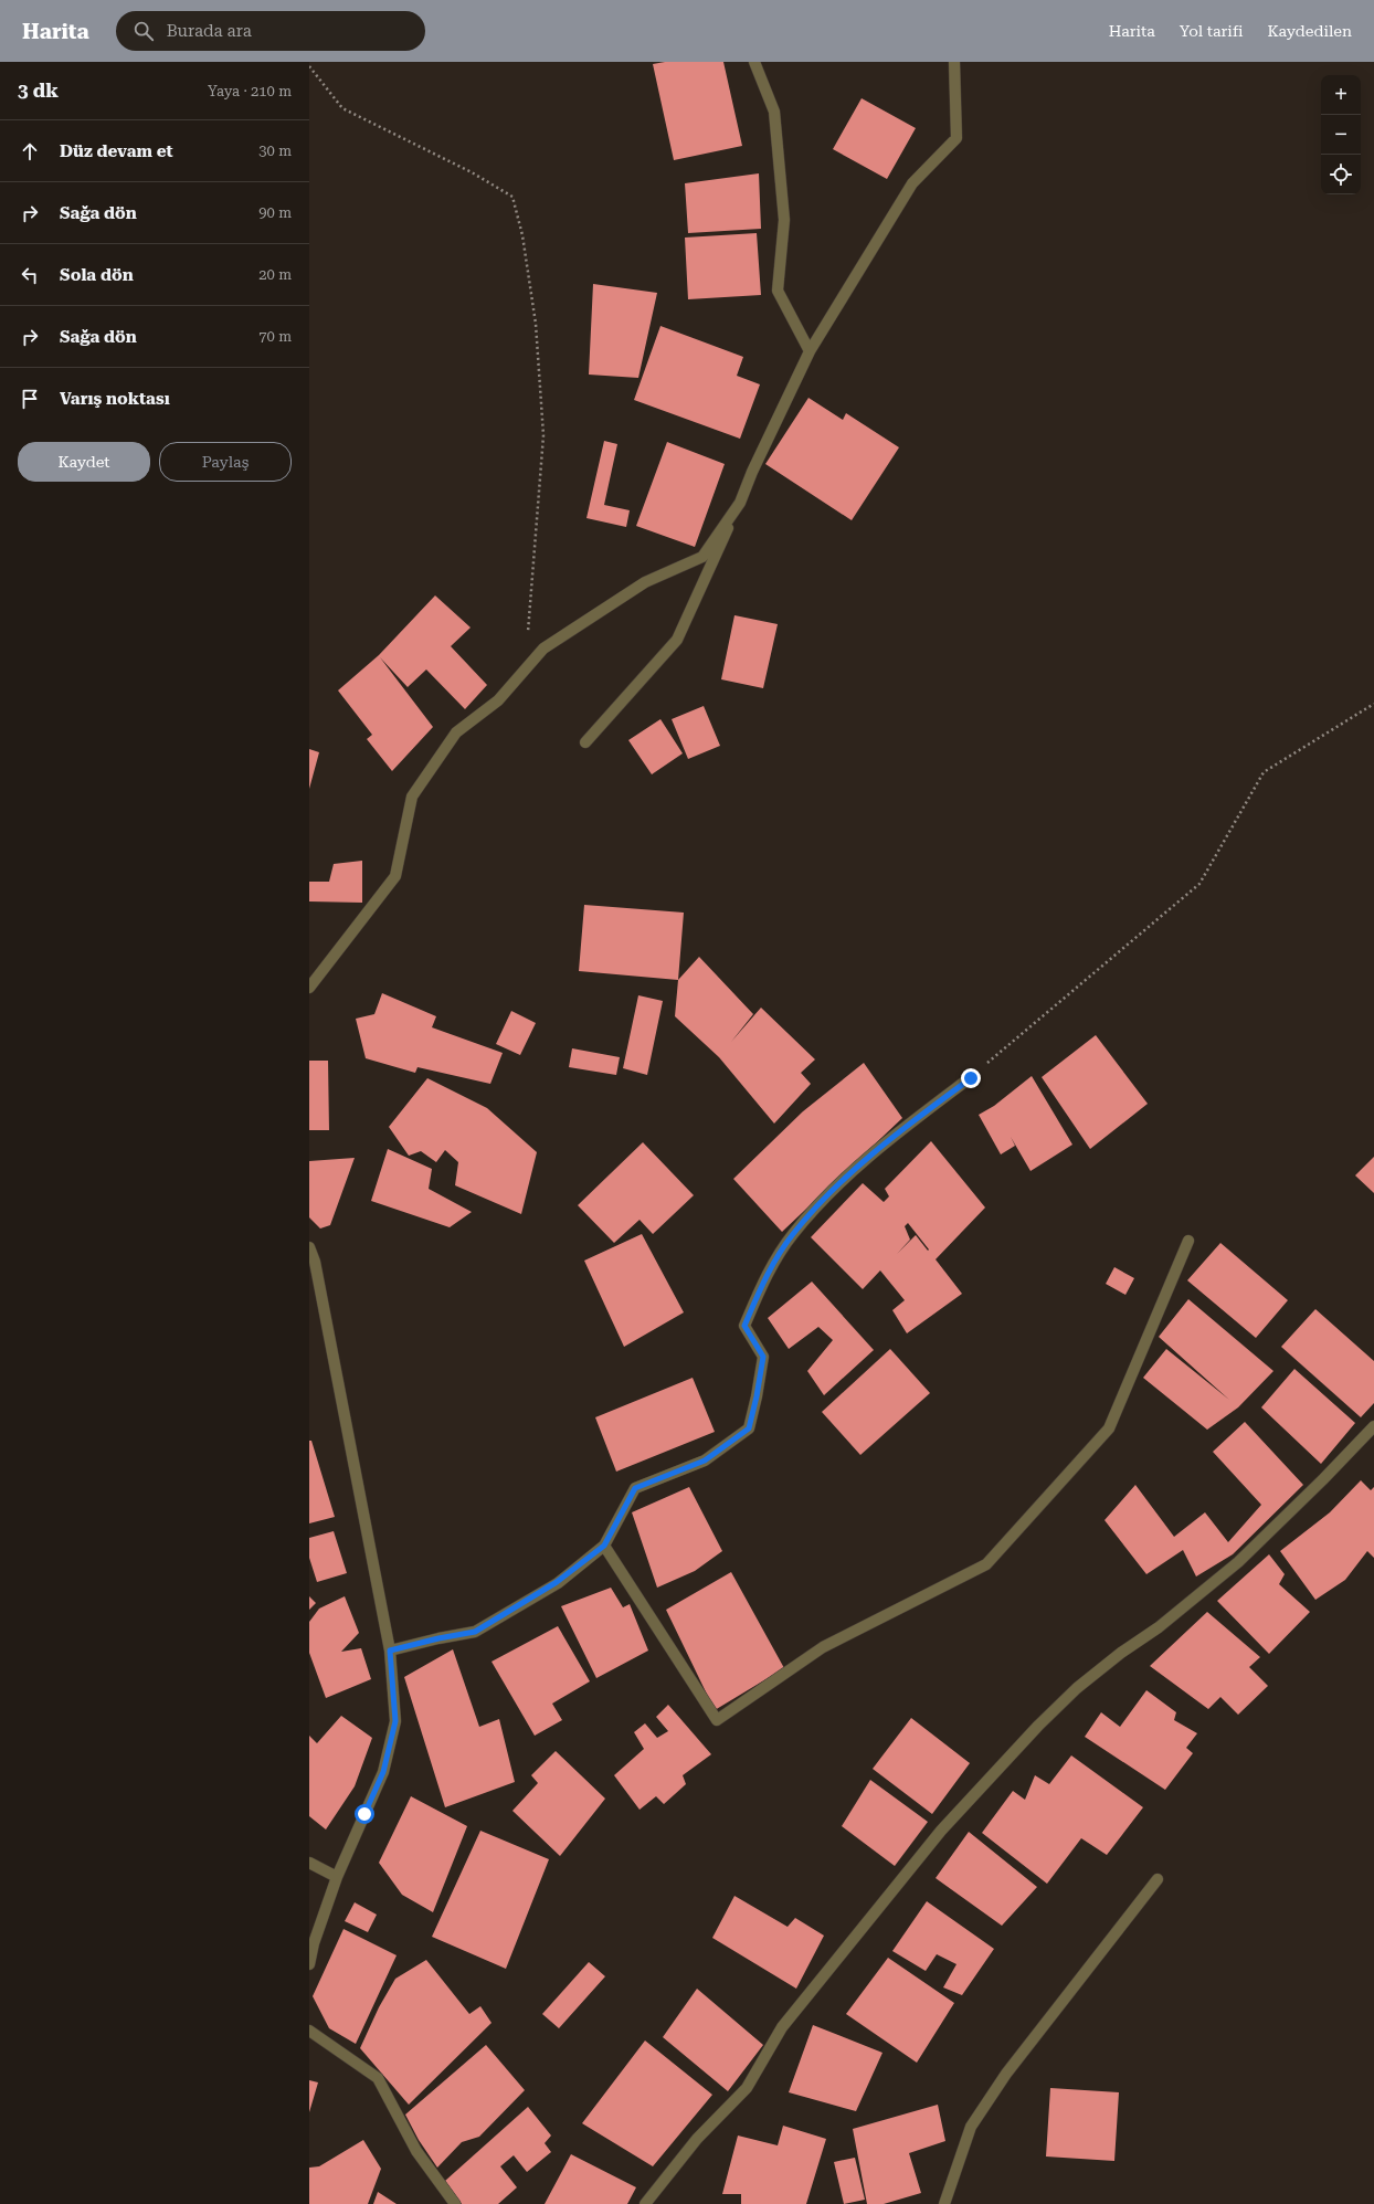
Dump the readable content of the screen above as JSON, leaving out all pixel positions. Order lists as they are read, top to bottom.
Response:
{
  "page": {
    "header": "Harita",
    "search": "Burada ara",
    "nav": ["Harita", "Yol tarifi", "Kaydedilen"],
    "heading": ["3 dk", "Yaya · 210 m"],
    "map_buttons": ["+", "−"],
    "list": [
      ["Düz devam et", "30 m"],
      ["Sağa dön", "90 m"],
      ["Sola dön", "20 m"],
      ["Sağa dön", "70 m"],
      "Varış noktası"
    ],
    "buttons": ["Kaydet", "Paylaş"]
  }
}
